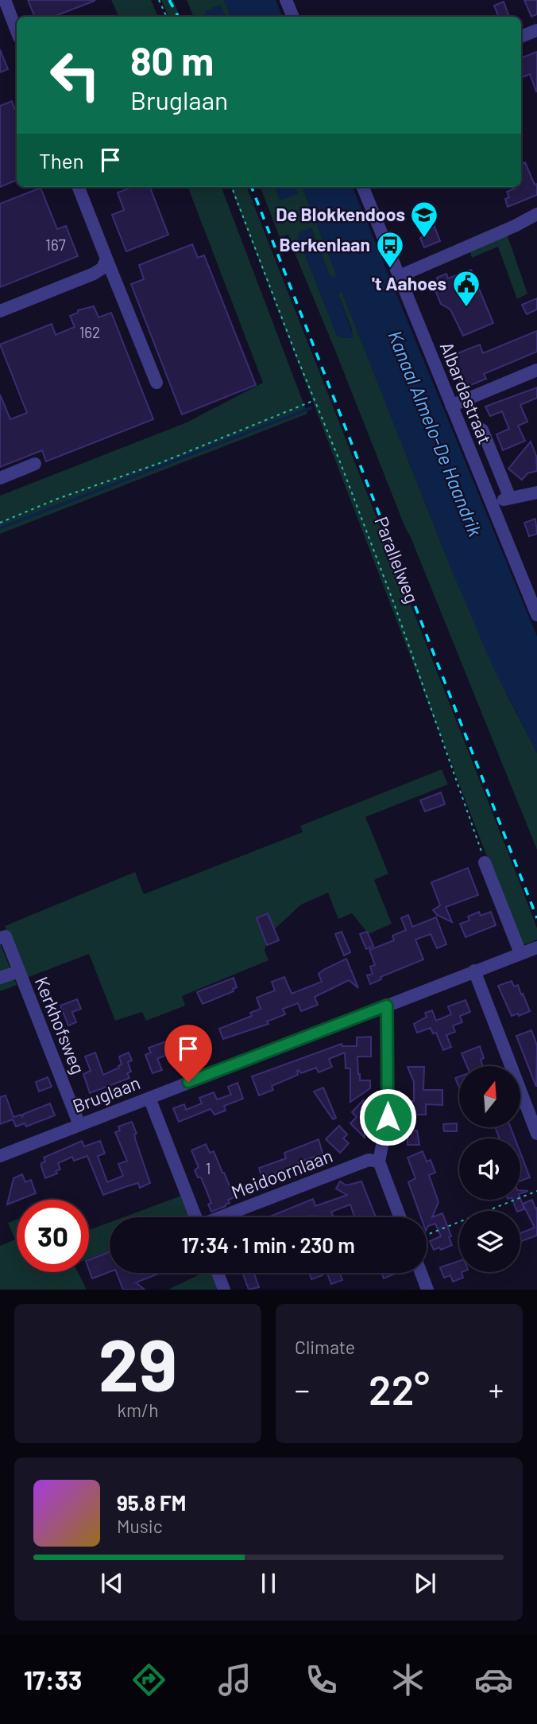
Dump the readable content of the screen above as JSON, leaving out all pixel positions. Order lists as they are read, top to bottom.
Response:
{
  "streets": {
    "street": [
      "Albardastraat",
      "Kerkhofsweg",
      "Bruglaan",
      "Meidoornlaan"
    ],
    "path": ["Parallelweg"]
  },
  "crossings": [
    ["Kerkhofsweg", "Bruglaan"]
  ],
  "water": ["Kanaal Almelo-De Haandrik"],
  "places": {
    "school or university": ["De Blokkendoos"],
    "bus stop": ["Berkenlaan"],
    "public building": ["'t Aahoes"]
  },
  "house_numbers": ["167", "162", "1"],
  "north": "top",
  "page": {
    "turn": ["80 m", "Bruglaan"],
    "then": "Then",
    "limit": "30",
    "trip": "17:34 · 1 min · 230 m",
    "tile": [
      ["29", "km/h"],
      "Climate"
    ],
    "heat": ["−", "22°", "+"],
    "song": ["95.8 FM", "Music"],
    "tabs": "17:33"
  }
}
